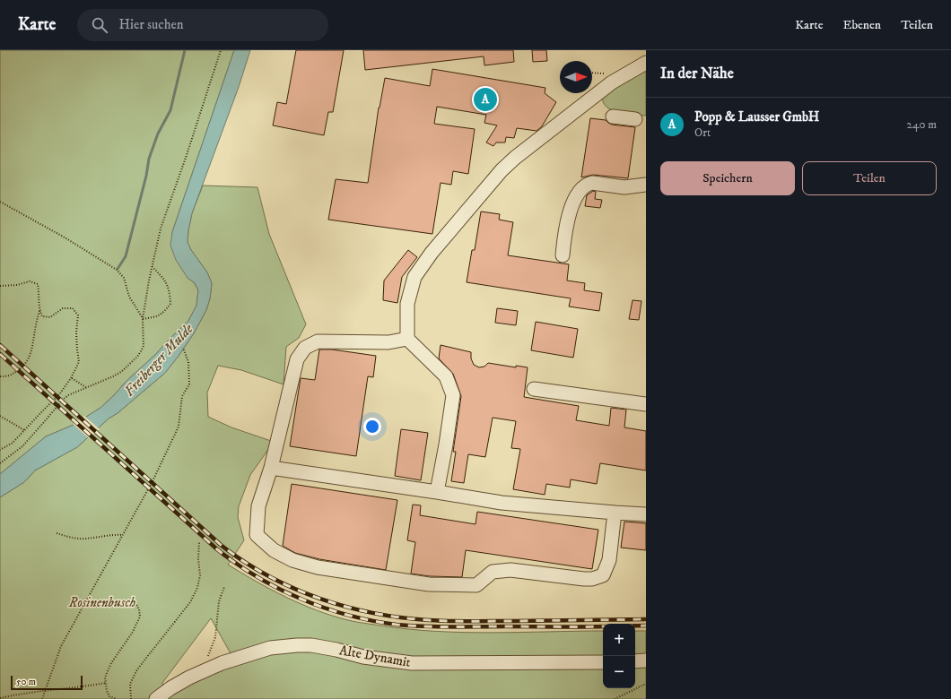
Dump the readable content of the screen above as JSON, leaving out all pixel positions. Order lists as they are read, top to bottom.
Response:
{
  "streets": {
    "street": ["Alte Dynamit"]
  },
  "water": ["Freiberger Mulde"],
  "parks": ["Rosinenbusch"],
  "scale_bar": "50 m",
  "north": "right",
  "page": {
    "header": "Karte",
    "search": "Hier suchen",
    "nav": ["Karte", "Ebenen", "Teilen"],
    "heading": "In der Nähe",
    "pins": "A",
    "list": [
      {
        "mark": "A",
        "name": "Popp & Lausser GmbH",
        "note": "Ort",
        "value": "240 m"
      }
    ],
    "buttons": ["Speichern", "Teilen"],
    "map_buttons": ["+", "−"],
    "scale": "50 m"
  }
}
